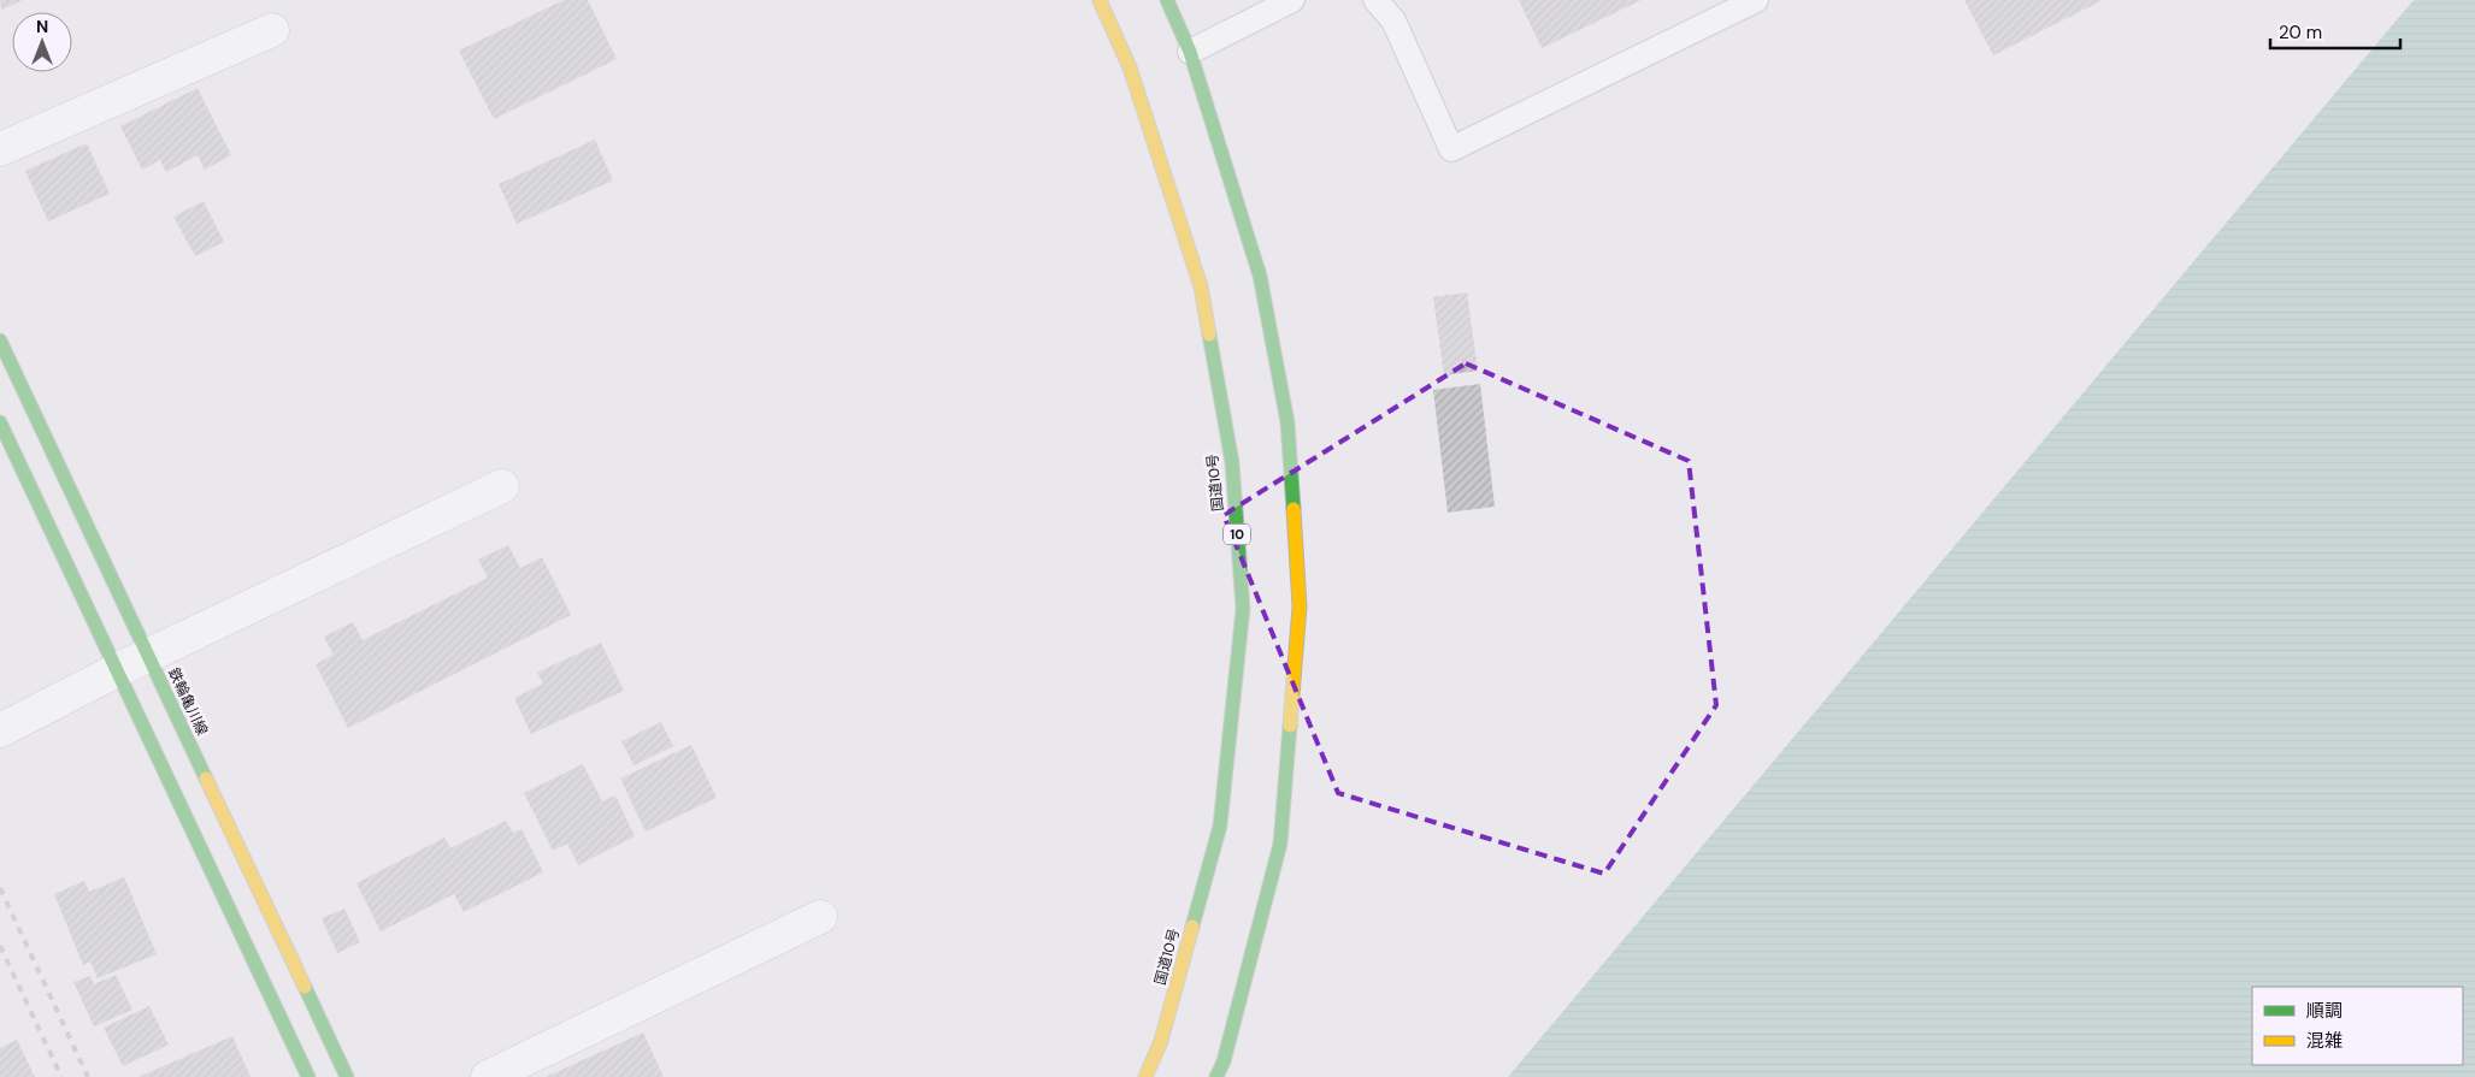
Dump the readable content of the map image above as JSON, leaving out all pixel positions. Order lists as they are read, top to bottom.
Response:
{
  "streets": {
    "main road": ["国道10号", "10", "鉄輪亀川線"]
  },
  "legend": ["順調", "混雑"],
  "scale_bar": "20 m",
  "north": "top"
}
